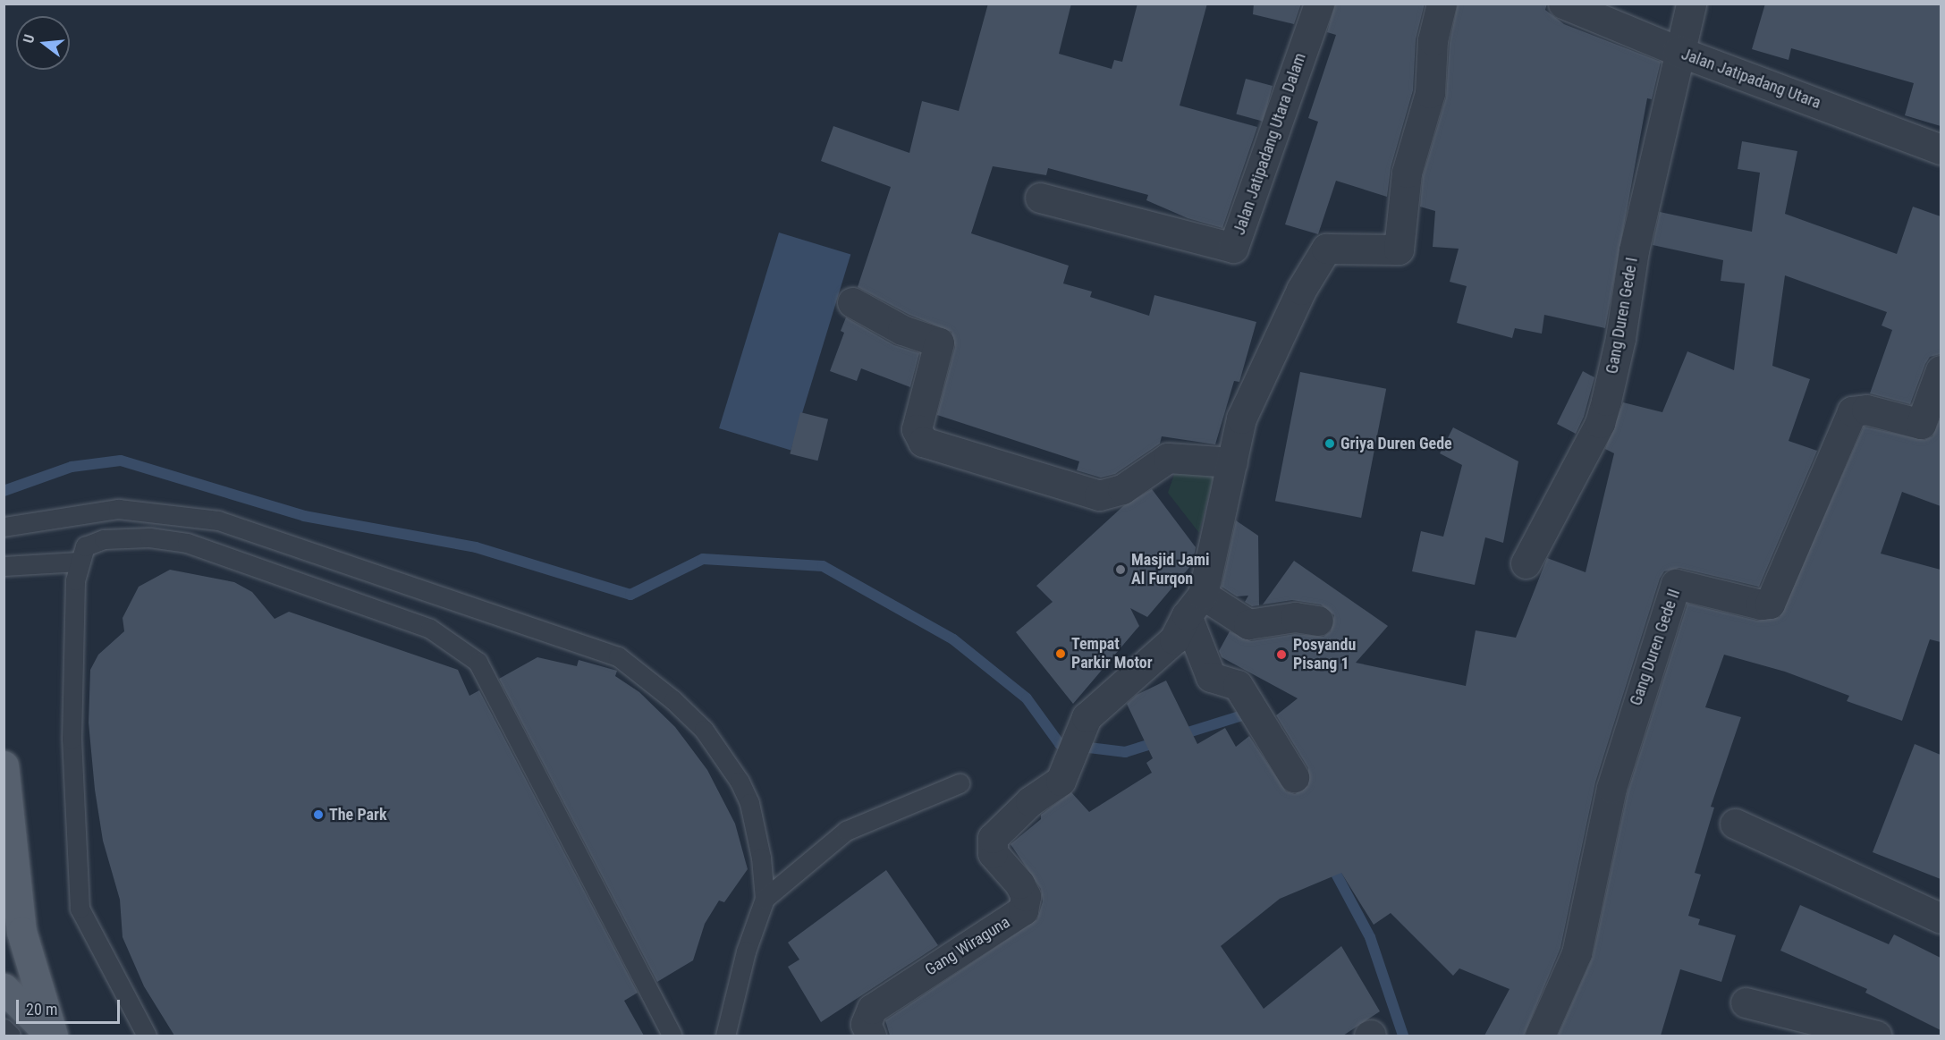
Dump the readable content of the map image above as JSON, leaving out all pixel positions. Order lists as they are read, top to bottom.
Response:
{
  "streets": {
    "street": [
      "Jalan Jatipadang Utara",
      "Jalan Jatipadang Utara Dalam",
      "Gang Duren Gede I",
      "Gang Duren Gede II",
      "Gang Wiraguna"
    ]
  },
  "crossings": [
    ["Jalan Jatipadang Utara", "Gang Duren Gede I"]
  ],
  "places": [
    "Griya Duren Gede",
    "Masjid Jami Al Furqon",
    "Tempat Parkir Motor",
    "Posyandu Pisang 1",
    "The Park"
  ],
  "scale_bar": "20 m",
  "north": "left"
}
